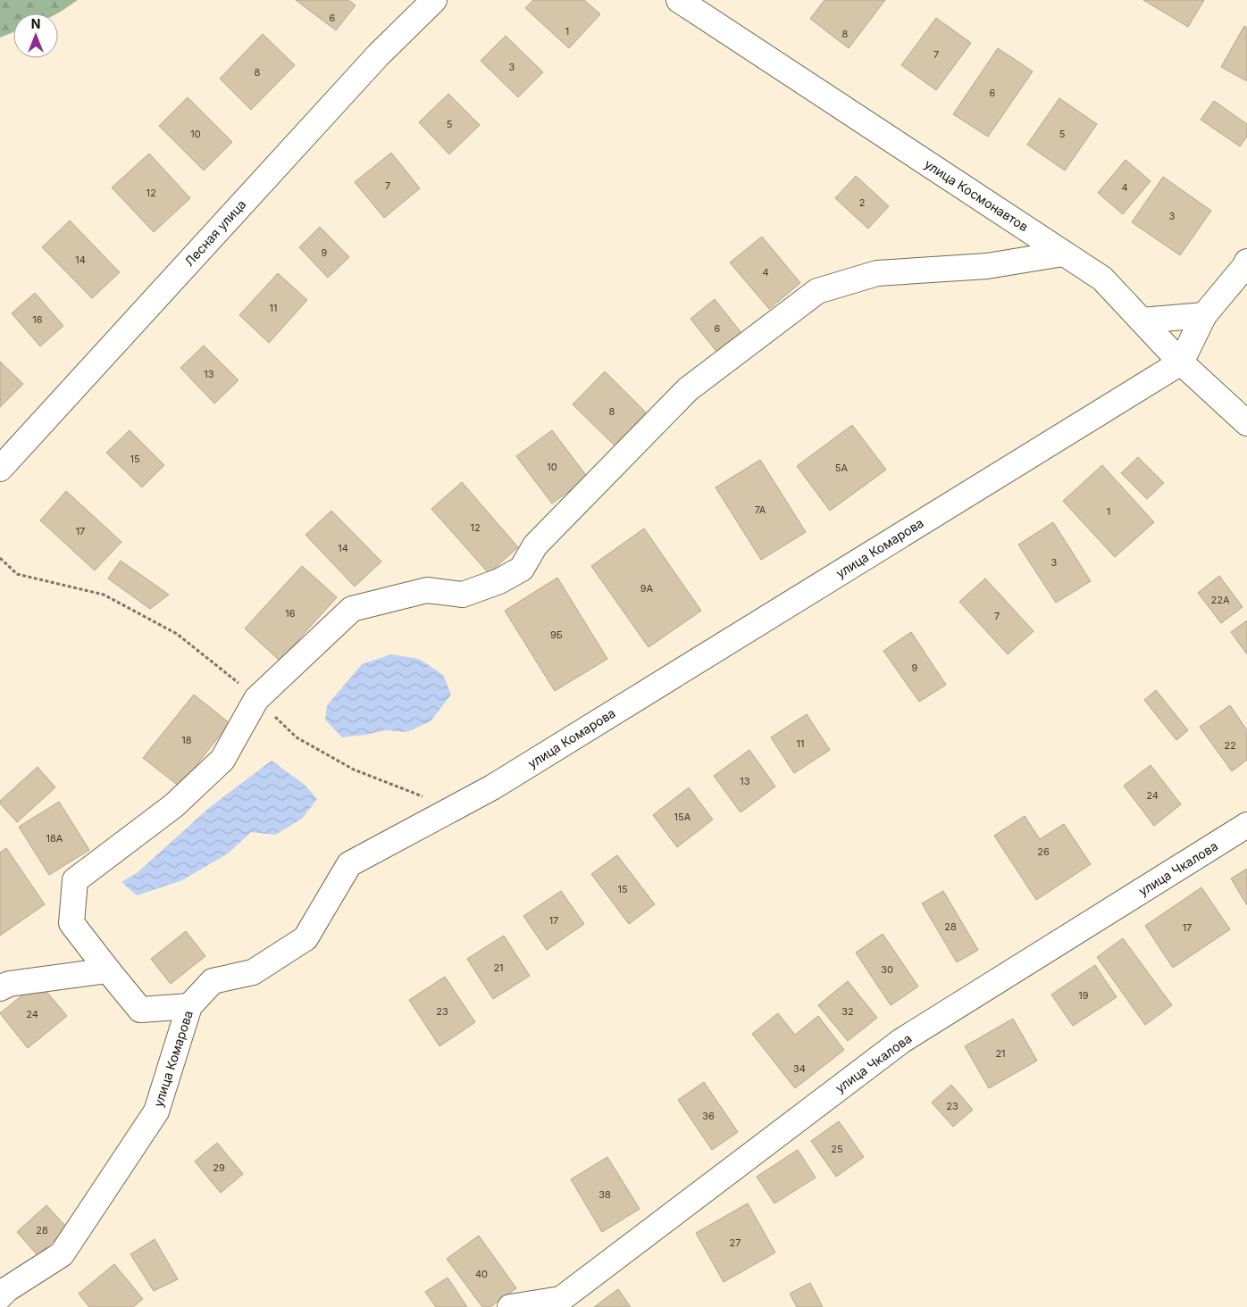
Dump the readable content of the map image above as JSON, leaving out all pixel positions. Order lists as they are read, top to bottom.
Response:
{
  "streets": {
    "street": [
      "улица Космонавтов",
      "Лесная улица",
      "улица Комарова",
      "улица Чкалова"
    ]
  },
  "crossings": [
    ["улица Космонавтов", "улица Комарова"]
  ],
  "house_numbers": [
    "6",
    "1",
    "8",
    "7",
    "3",
    "8",
    "6",
    "5",
    "10",
    "5",
    "7",
    "4",
    "12",
    "2",
    "3",
    "9",
    "14",
    "4",
    "11",
    "16",
    "6",
    "13",
    "8",
    "15",
    "10",
    "5А",
    "7А",
    "1",
    "12",
    "17",
    "14",
    "3",
    "9А",
    "22А",
    "16",
    "7",
    "9Б",
    "9",
    "18",
    "11",
    "22",
    "13",
    "24",
    "15А",
    "18А",
    "26",
    "15",
    "17",
    "28",
    "17",
    "21",
    "30",
    "19",
    "23",
    "32",
    "24",
    "21",
    "34",
    "23",
    "36",
    "25",
    "29",
    "38",
    "28",
    "27",
    "40"
  ],
  "north": "top"
}
